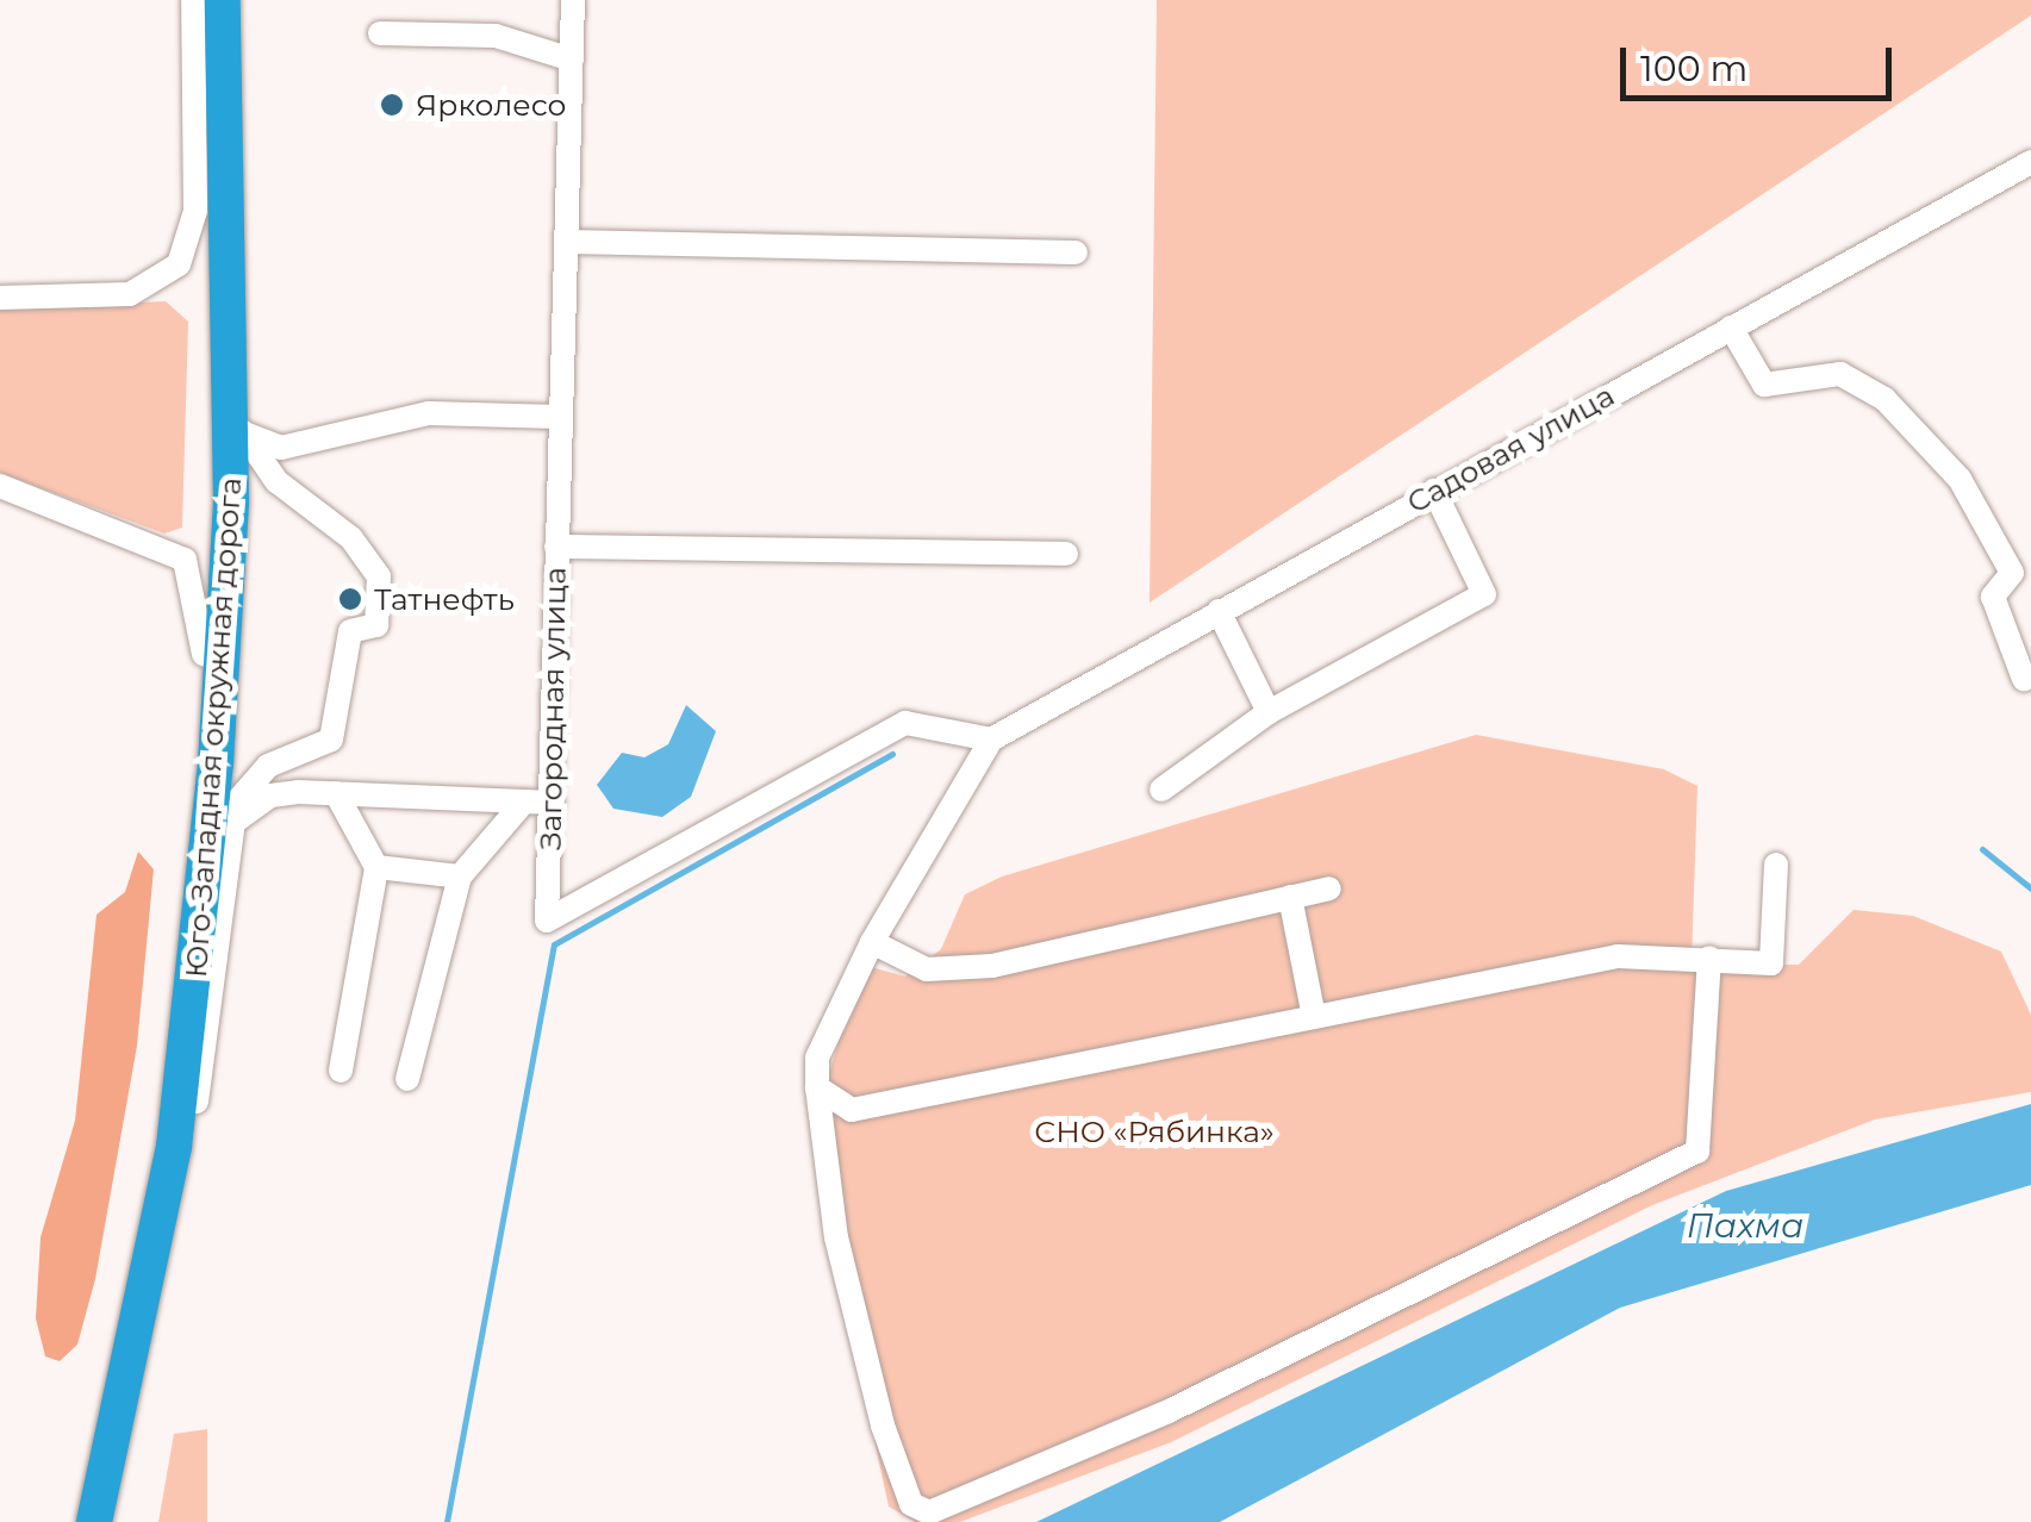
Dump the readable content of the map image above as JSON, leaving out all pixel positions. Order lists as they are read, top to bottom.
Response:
{
  "streets": {
    "highway": ["Юго-Западная окружная дорога"],
    "street": ["Садовая улица", "Загородная улица"]
  },
  "crossings": [
    ["Садовая улица", "Загородная улица"]
  ],
  "water": ["Пахма"],
  "parks": ["СНО «Рябинка»"],
  "places": ["Ярколесо", "Татнефть"],
  "scale_bar": "100 m"
}
